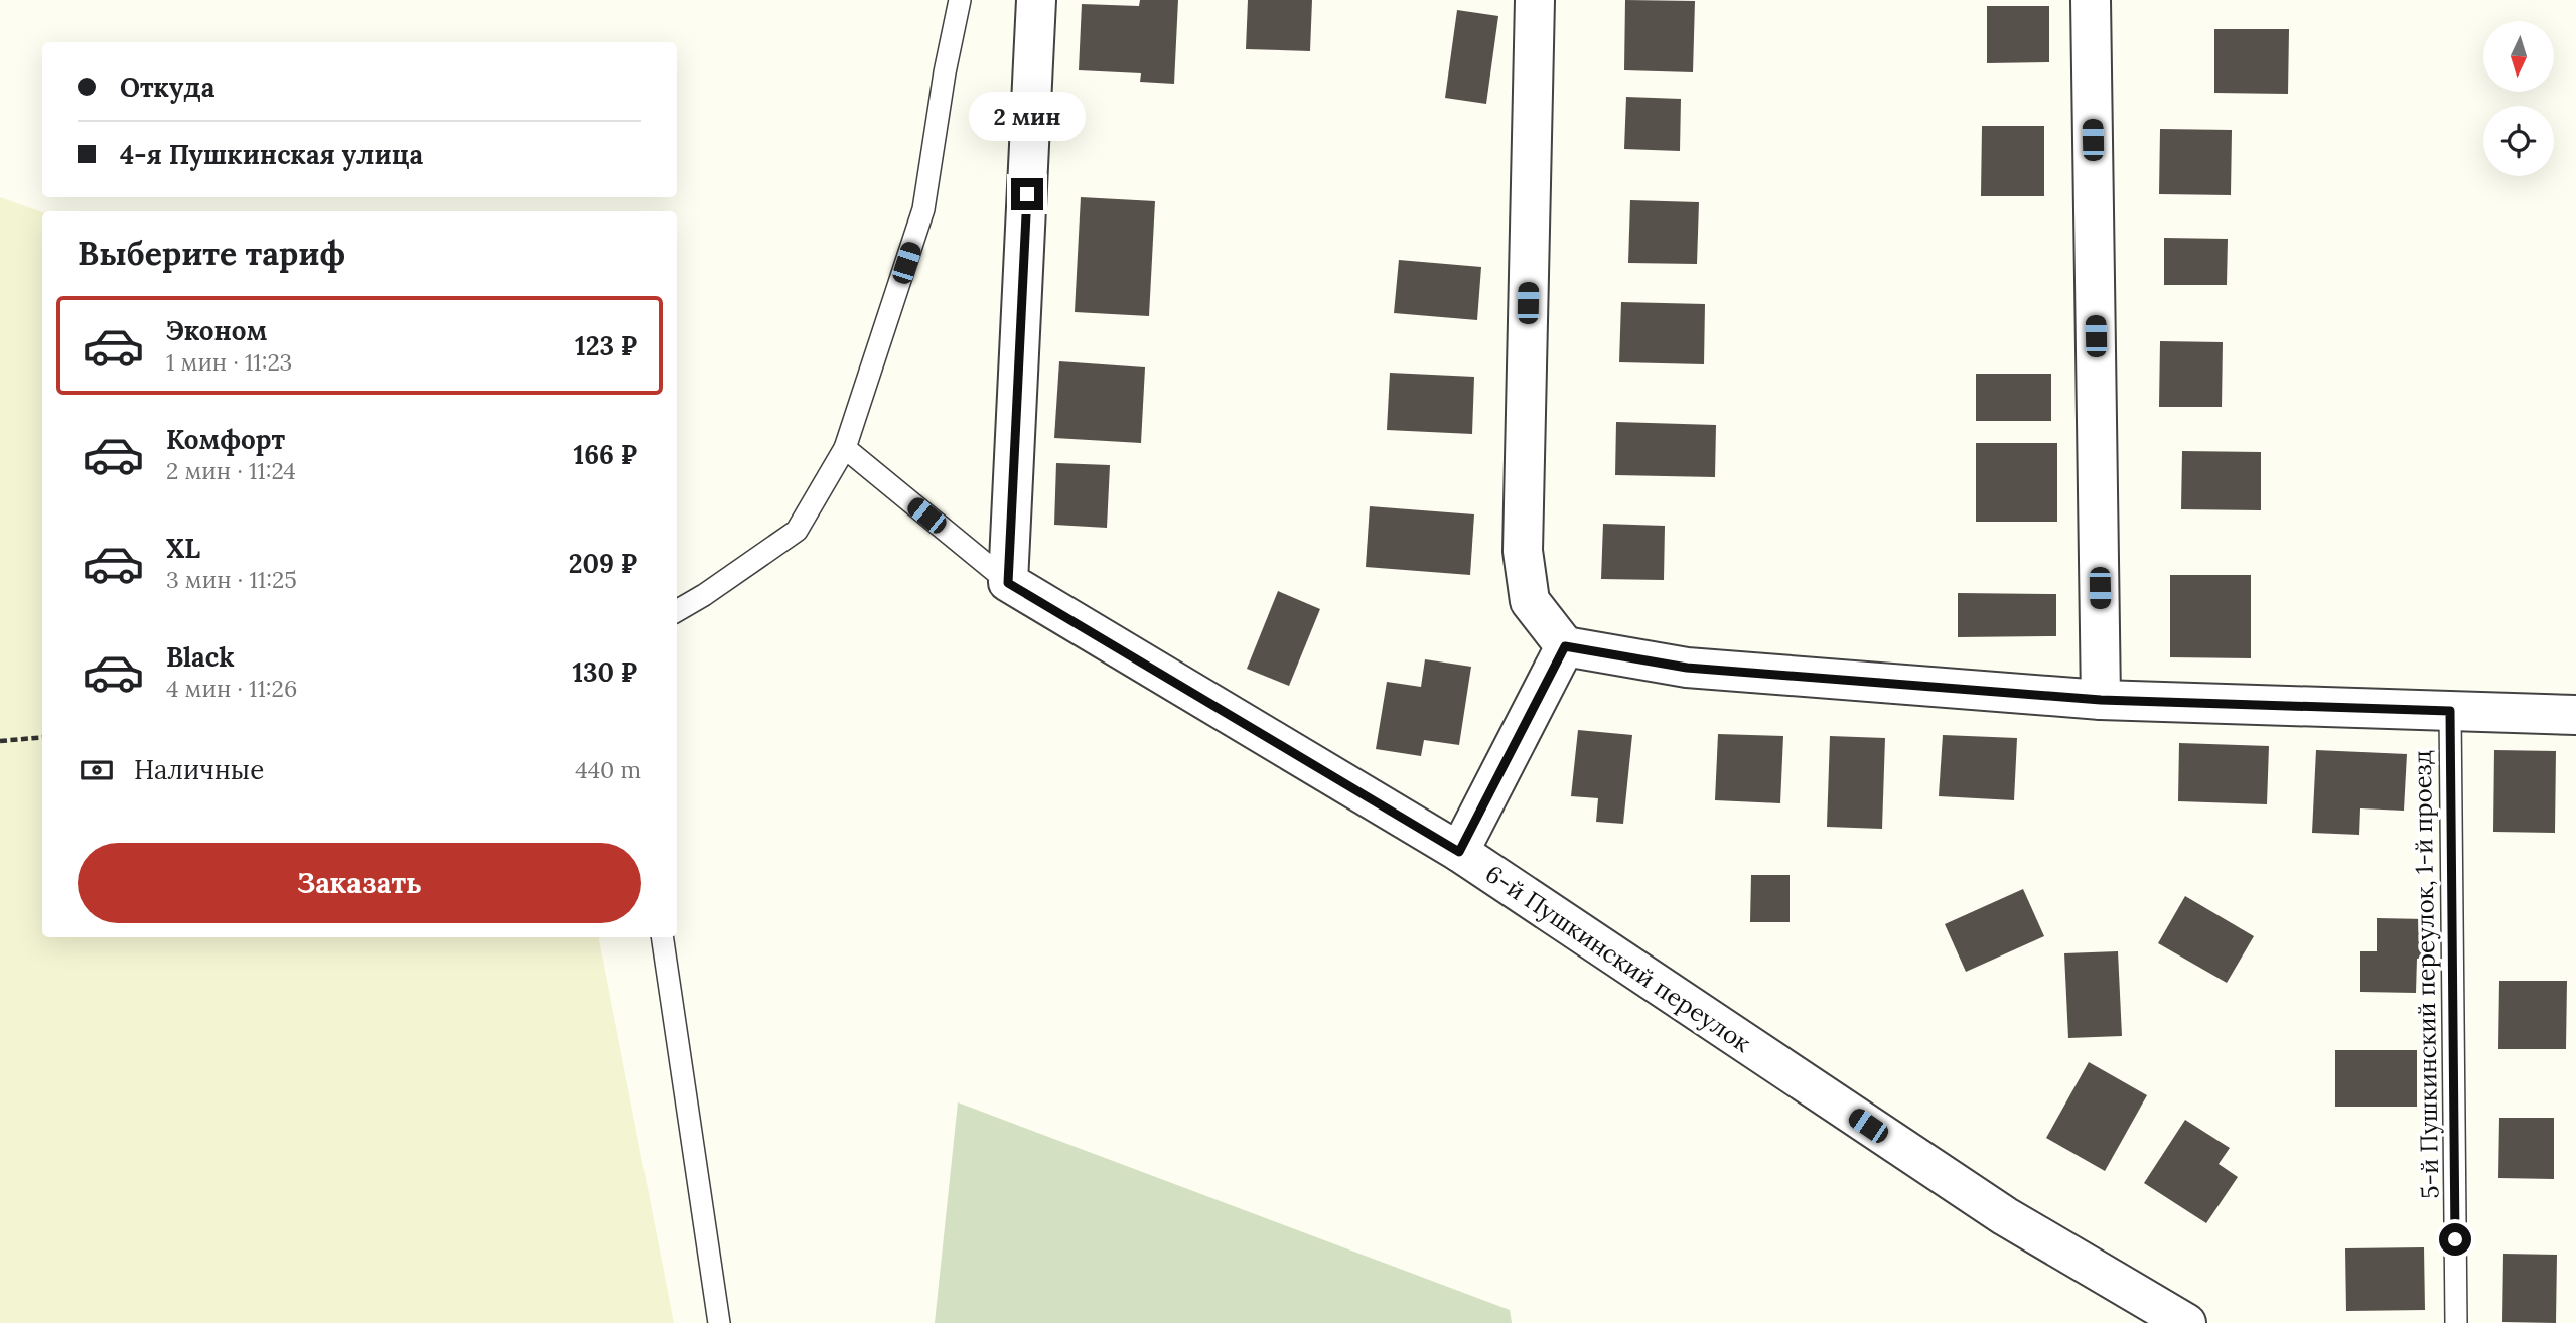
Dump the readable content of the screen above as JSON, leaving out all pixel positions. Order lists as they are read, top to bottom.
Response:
{
  "streets": {
    "street": ["6-й Пушкинский переулок"],
    "lane": ["5-й Пушкинский переулок, 1-й проезд"]
  },
  "north": "bottom",
  "page": {
    "banner": ["Откуда", "4-я Пушкинская улица"],
    "bubble": "2 мин",
    "heading": "Выберите тариф",
    "list": [
      {
        "name": "Эконом",
        "note": "1 мин · 11:23",
        "value": "123 ₽"
      },
      {
        "name": "Комфорт",
        "note": "2 мин · 11:24",
        "value": "166 ₽"
      },
      {
        "name": "XL",
        "note": "3 мин · 11:25",
        "value": "209 ₽"
      },
      {
        "name": "Black",
        "note": "4 мин · 11:26",
        "value": "130 ₽"
      }
    ],
    "pay": ["Наличные", "440 m"],
    "buttons": "Заказать"
  }
}
